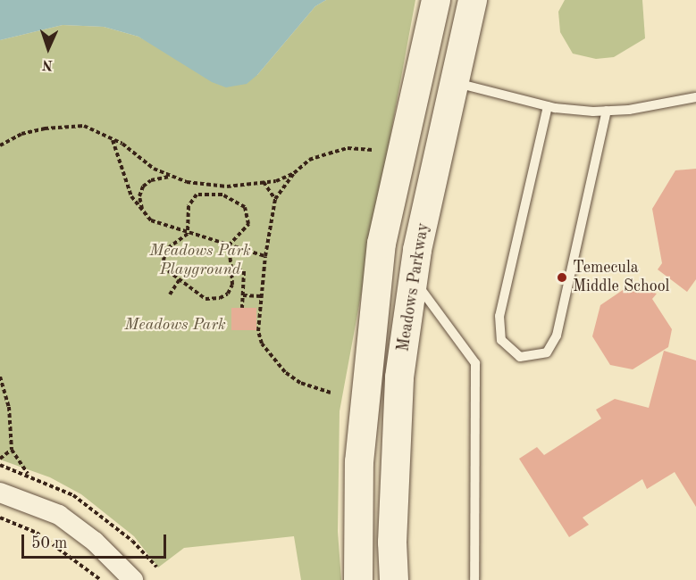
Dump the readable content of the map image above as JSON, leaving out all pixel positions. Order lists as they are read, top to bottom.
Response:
{
  "streets": {
    "main road": ["Meadows Parkway"]
  },
  "parks": ["Meadows Park Playground", "Meadows Park"],
  "places": ["Temecula Middle School"],
  "scale_bar": "50 m",
  "north": "bottom"
}
